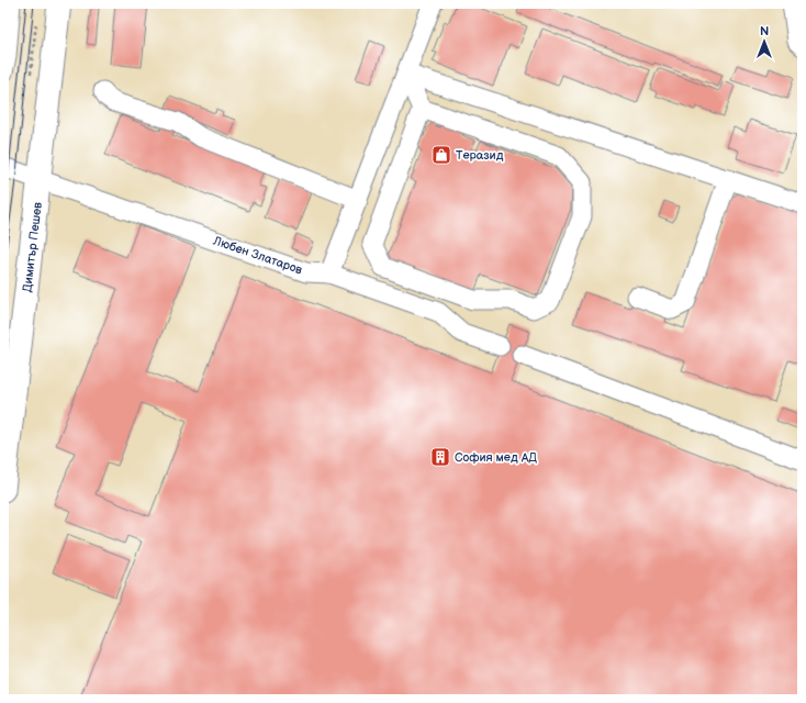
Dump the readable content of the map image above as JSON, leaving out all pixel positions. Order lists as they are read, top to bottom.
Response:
{
  "streets": {
    "main road": ["Димитър Пешев"],
    "street": ["Любен Златаров"]
  },
  "crossings": [
    ["Димитър Пешев", "Любен Златаров"]
  ],
  "places": {
    "shop": ["Теразид"],
    "building": ["София мед АД"]
  },
  "north": "top"
}
